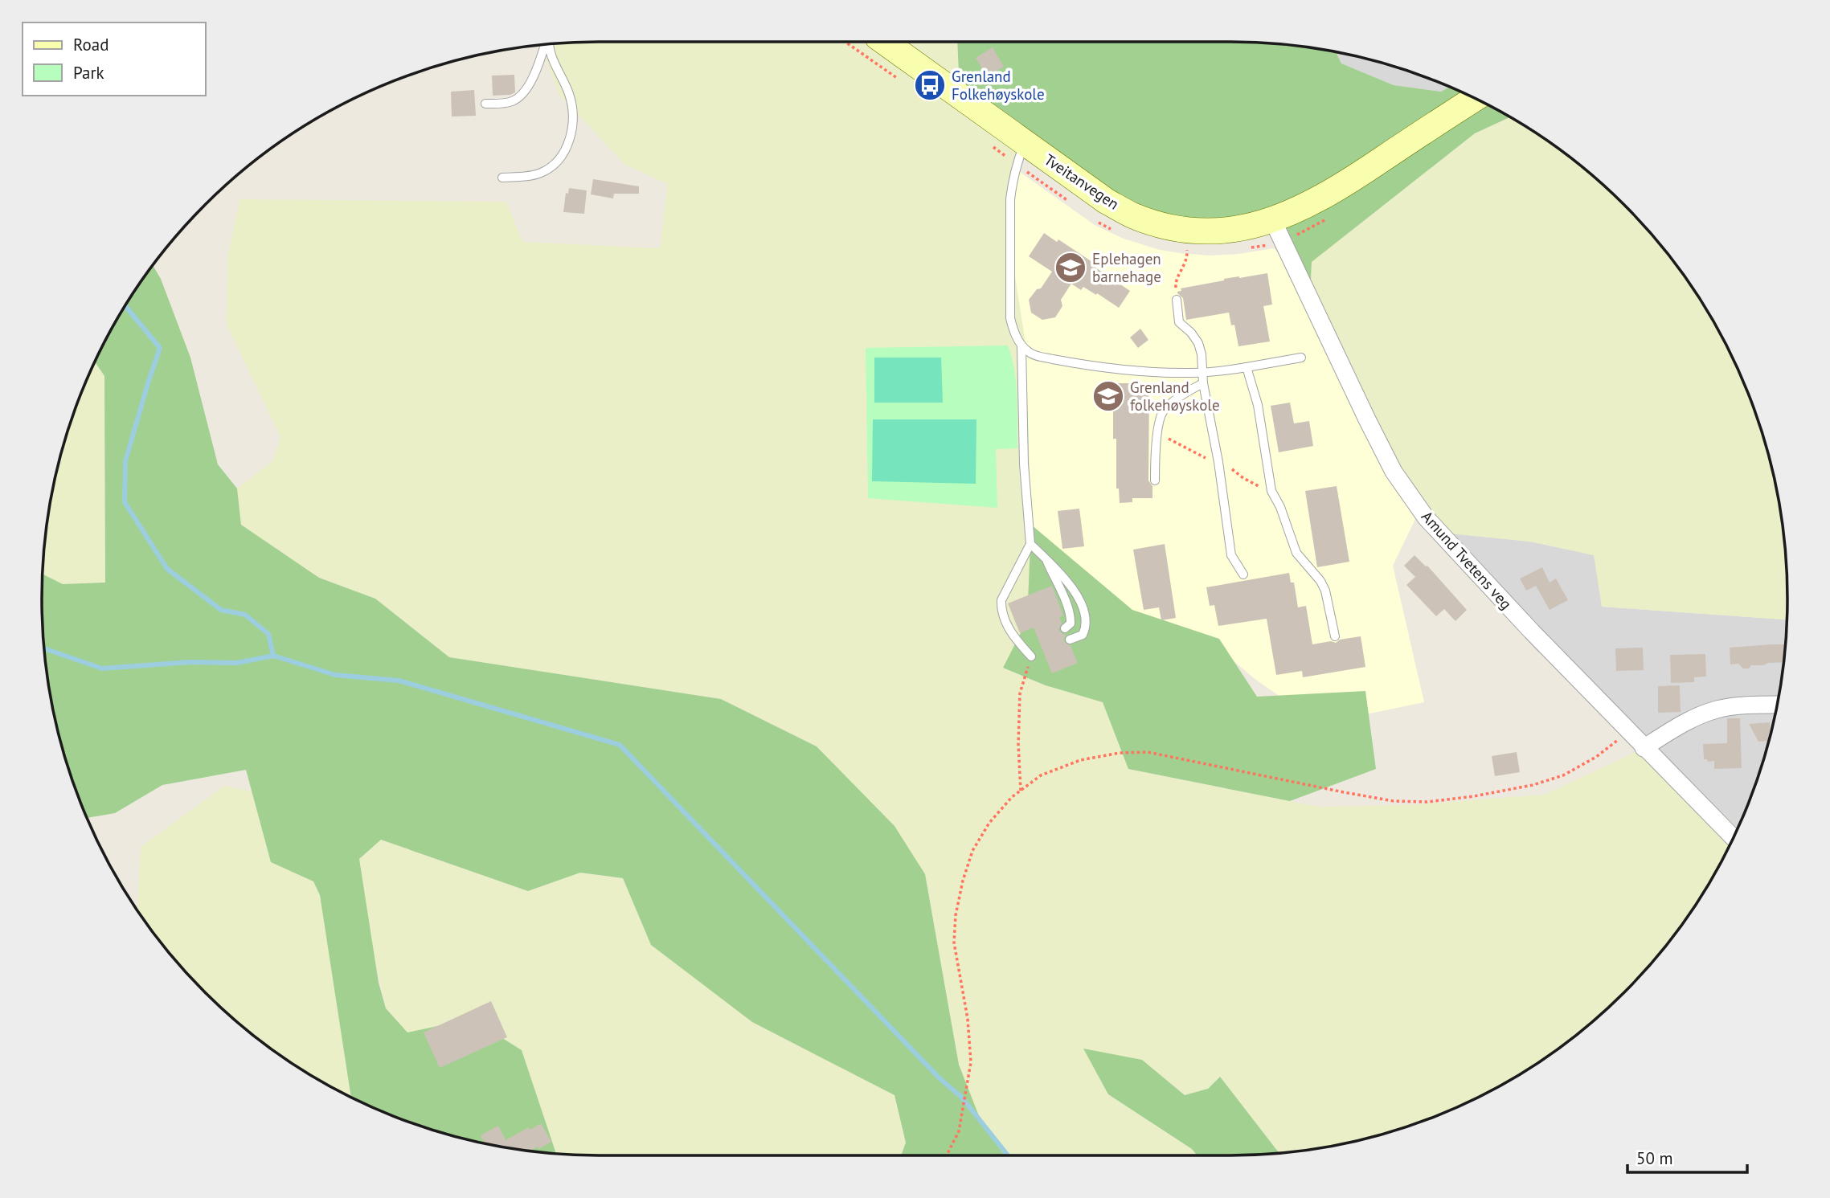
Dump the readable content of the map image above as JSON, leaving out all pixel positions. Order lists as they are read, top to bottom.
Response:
{
  "streets": {
    "main road": ["Tveitanvegen"],
    "street": ["Amund Tvetens veg"]
  },
  "crossings": [
    ["Tveitanvegen", "Amund Tvetens veg"]
  ],
  "places": {
    "bus stop": ["Grenland Folkehøyskole"],
    "school or university": ["Eplehagen barnehage", "Grenland folkehøyskole"]
  },
  "legend": ["Road", "Park"],
  "scale_bar": "50 m"
}
